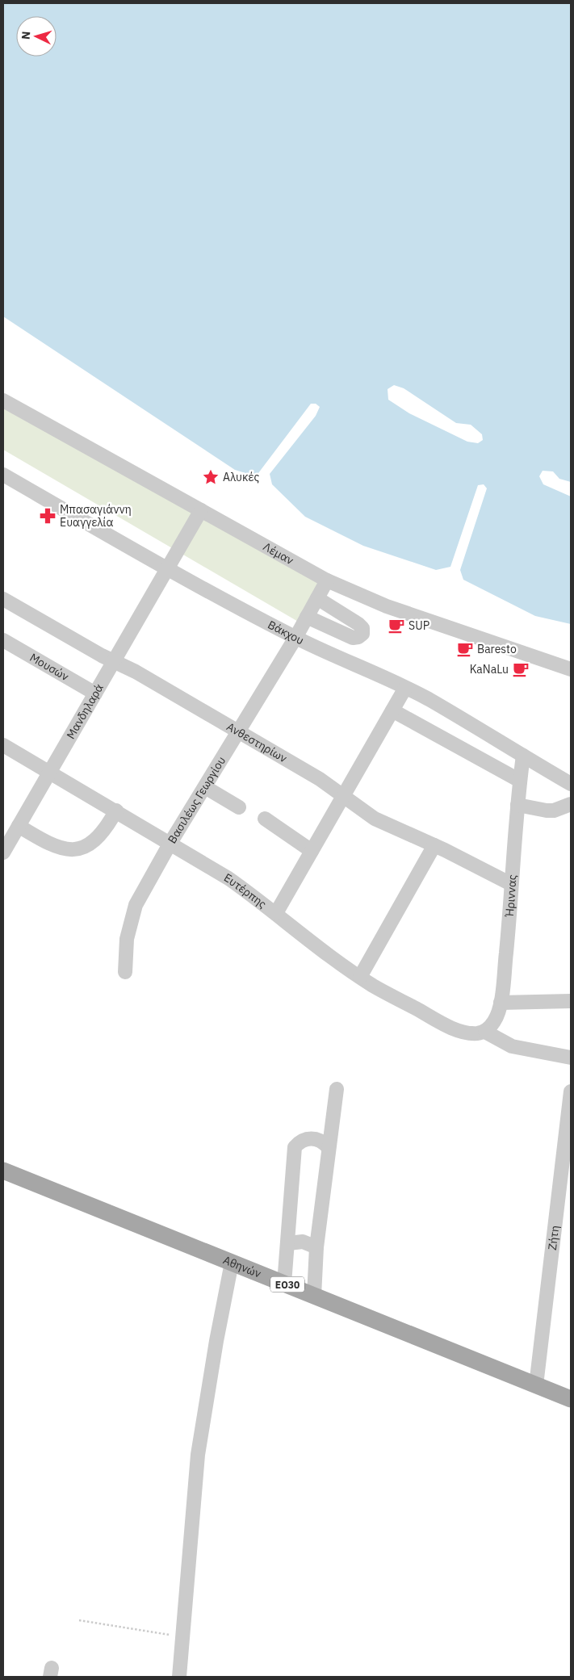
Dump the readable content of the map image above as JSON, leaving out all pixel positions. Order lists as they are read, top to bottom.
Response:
{
  "streets": {
    "main road": ["Αθηνών", "ΕΟ30"],
    "street": [
      "Λέμαν",
      "Βάκχου",
      "Μουσών",
      "Μανδηλαρά",
      "Ανθεστηρίων",
      "Βασιλέως Γεωργίου",
      "Ευτέρπης",
      "Ήριννας",
      "Ζήτη"
    ]
  },
  "crossings": [
    ["Λέμαν", "Μανδηλαρά"],
    ["Λέμαν", "Βασιλέως Γεωργίου"],
    ["Βάκχου", "Μανδηλαρά"],
    ["Βάκχου", "Βασιλέως Γεωργίου"],
    ["Βάκχου", "Ήριννας"],
    ["Μουσών", "Μανδηλαρά"],
    ["Μανδηλαρά", "Ανθεστηρίων"],
    ["Μανδηλαρά", "Ευτέρπης"],
    ["Ανθεστηρίων", "Βασιλέως Γεωργίου"],
    ["Ανθεστηρίων", "Ήριννας"],
    ["Βασιλέως Γεωργίου", "Ευτέρπης"],
    ["Ευτέρπης", "Ήριννας"],
    ["Ζήτη", "Αθηνών"]
  ],
  "places": {
    "place": ["Αλυκές"],
    "pharmacy": ["Μπασαγιάννη Ευαγγελία"],
    "cafe": ["SUP", "Baresto", "KaNaLu"]
  },
  "north": "left"
}
